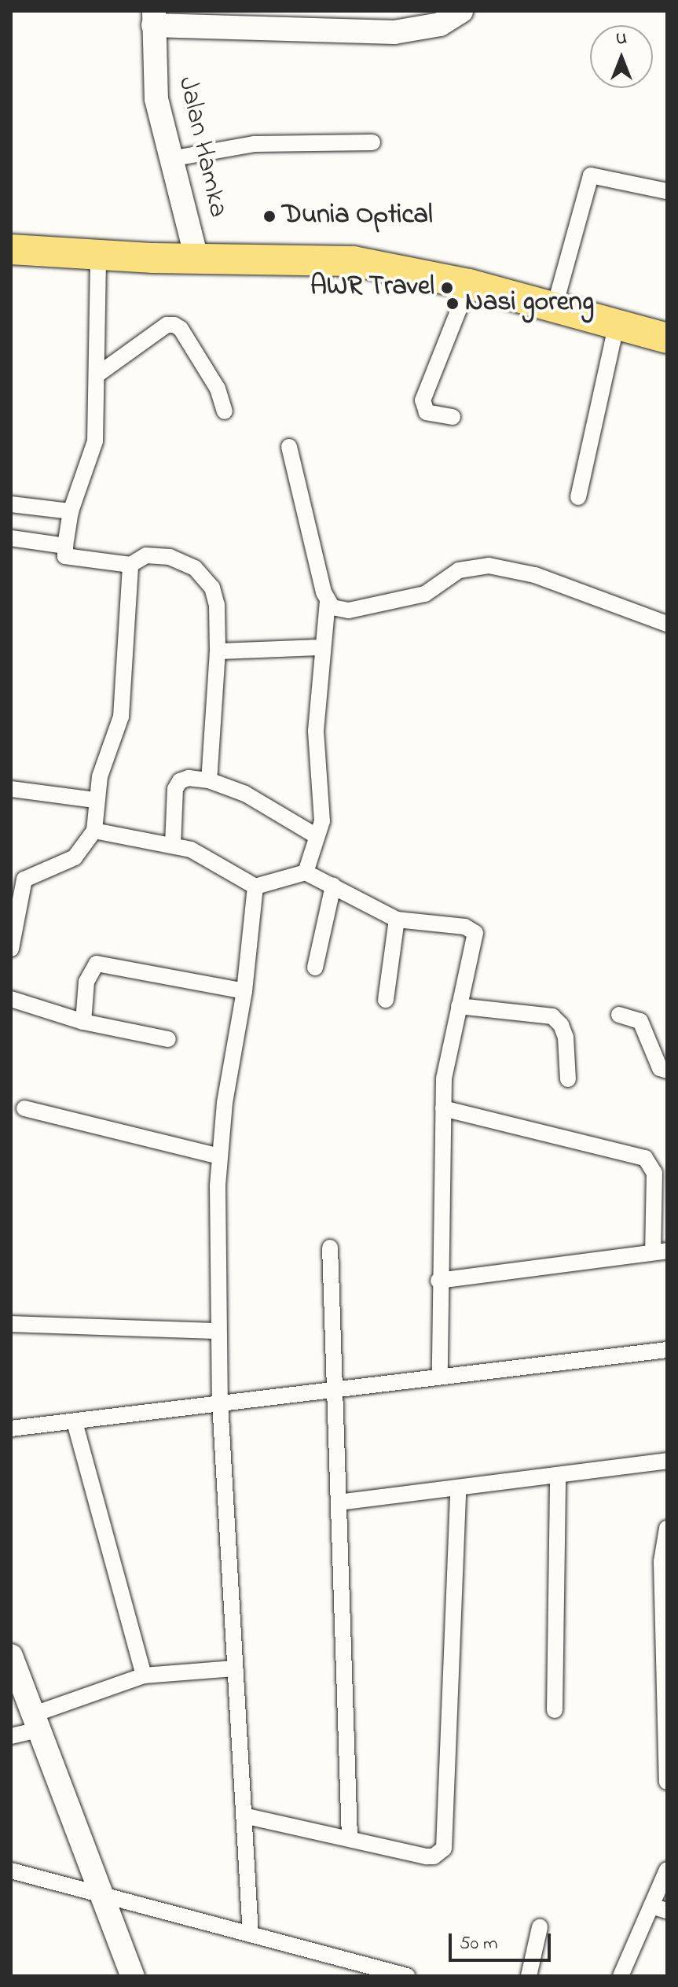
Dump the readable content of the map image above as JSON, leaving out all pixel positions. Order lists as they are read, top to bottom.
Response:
{
  "streets": {
    "street": ["Jalan Hamka"]
  },
  "places": ["Dunia Optical", "AWR Travel", "Nasi goreng"],
  "scale_bar": "50 m",
  "north": "top"
}
